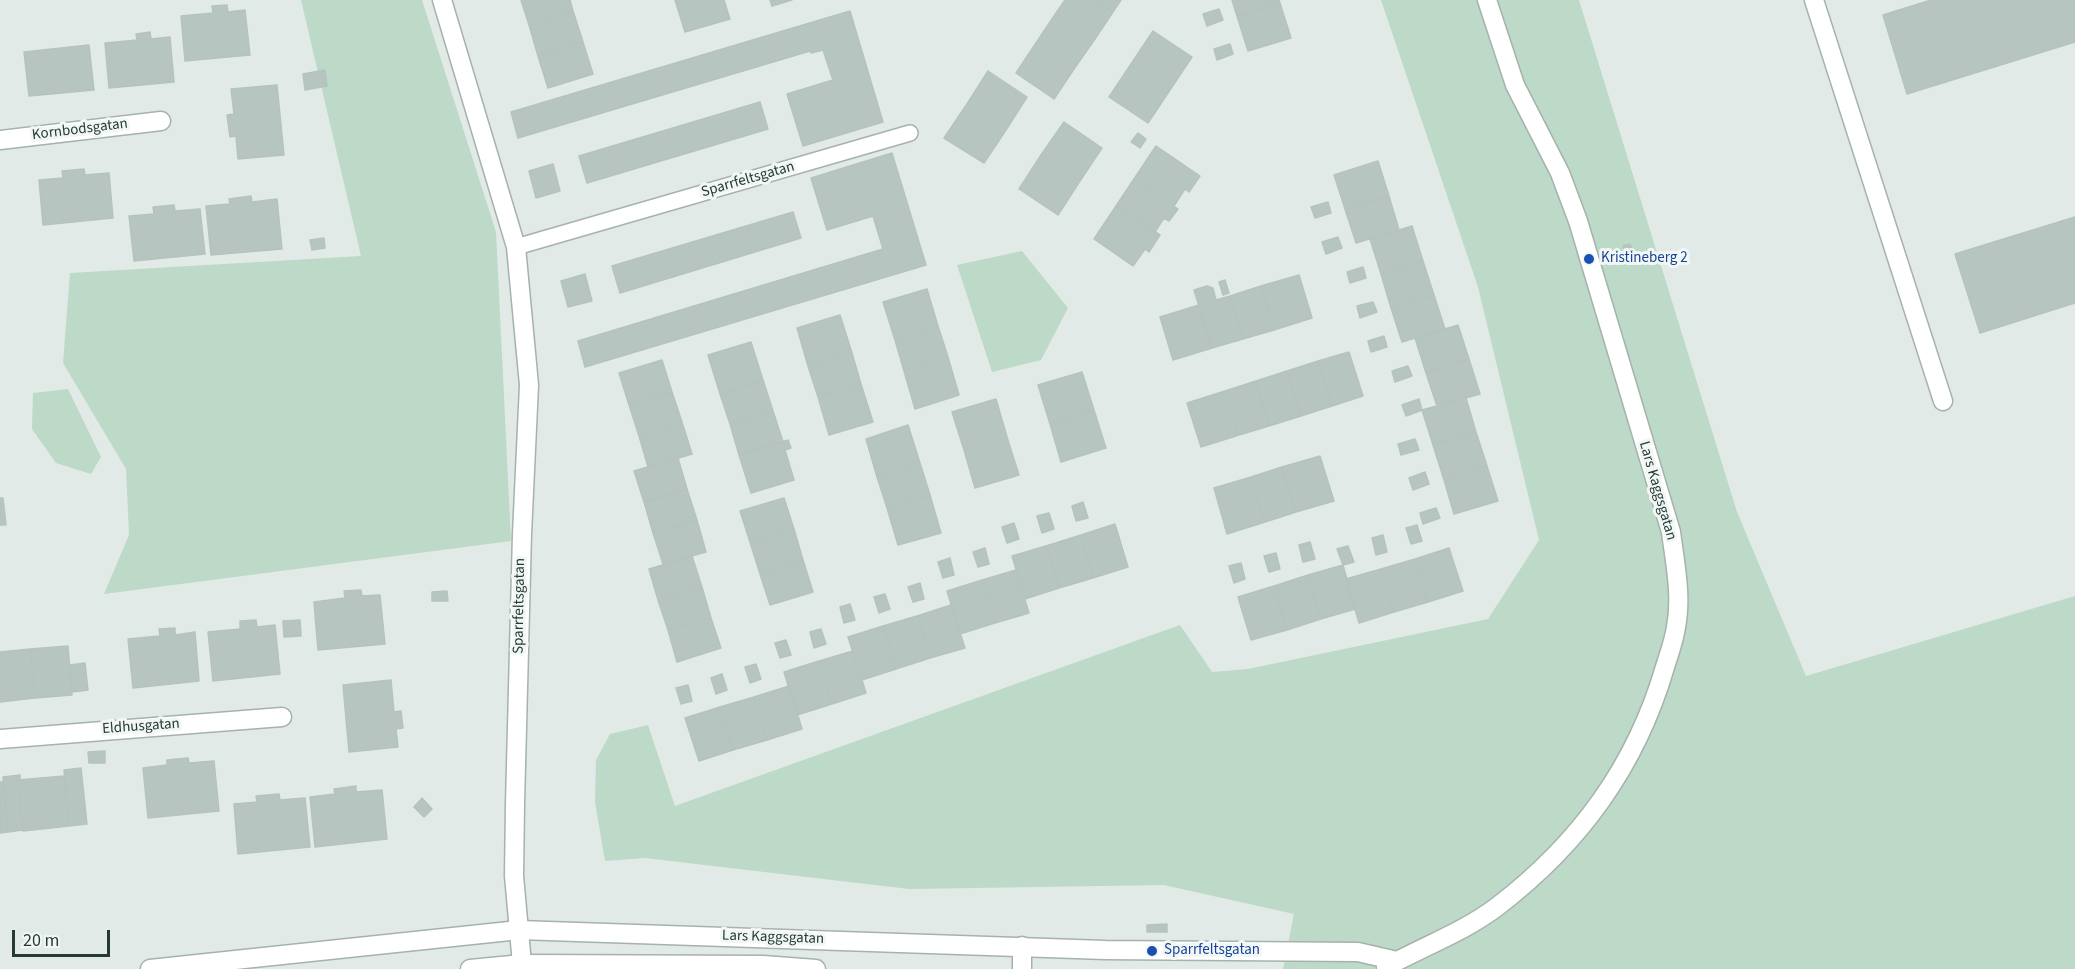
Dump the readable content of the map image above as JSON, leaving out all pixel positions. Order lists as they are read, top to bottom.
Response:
{
  "streets": {
    "street": [
      "Kornbodsgatan",
      "Sparrfeltsgatan",
      "Lars Kaggsgatan",
      "Eldhusgatan"
    ]
  },
  "crossings": [
    ["Sparrfeltsgatan", "Lars Kaggsgatan"]
  ],
  "places": ["Kristineberg 2", "Sparrfeltsgatan"],
  "scale_bar": "20 m"
}
